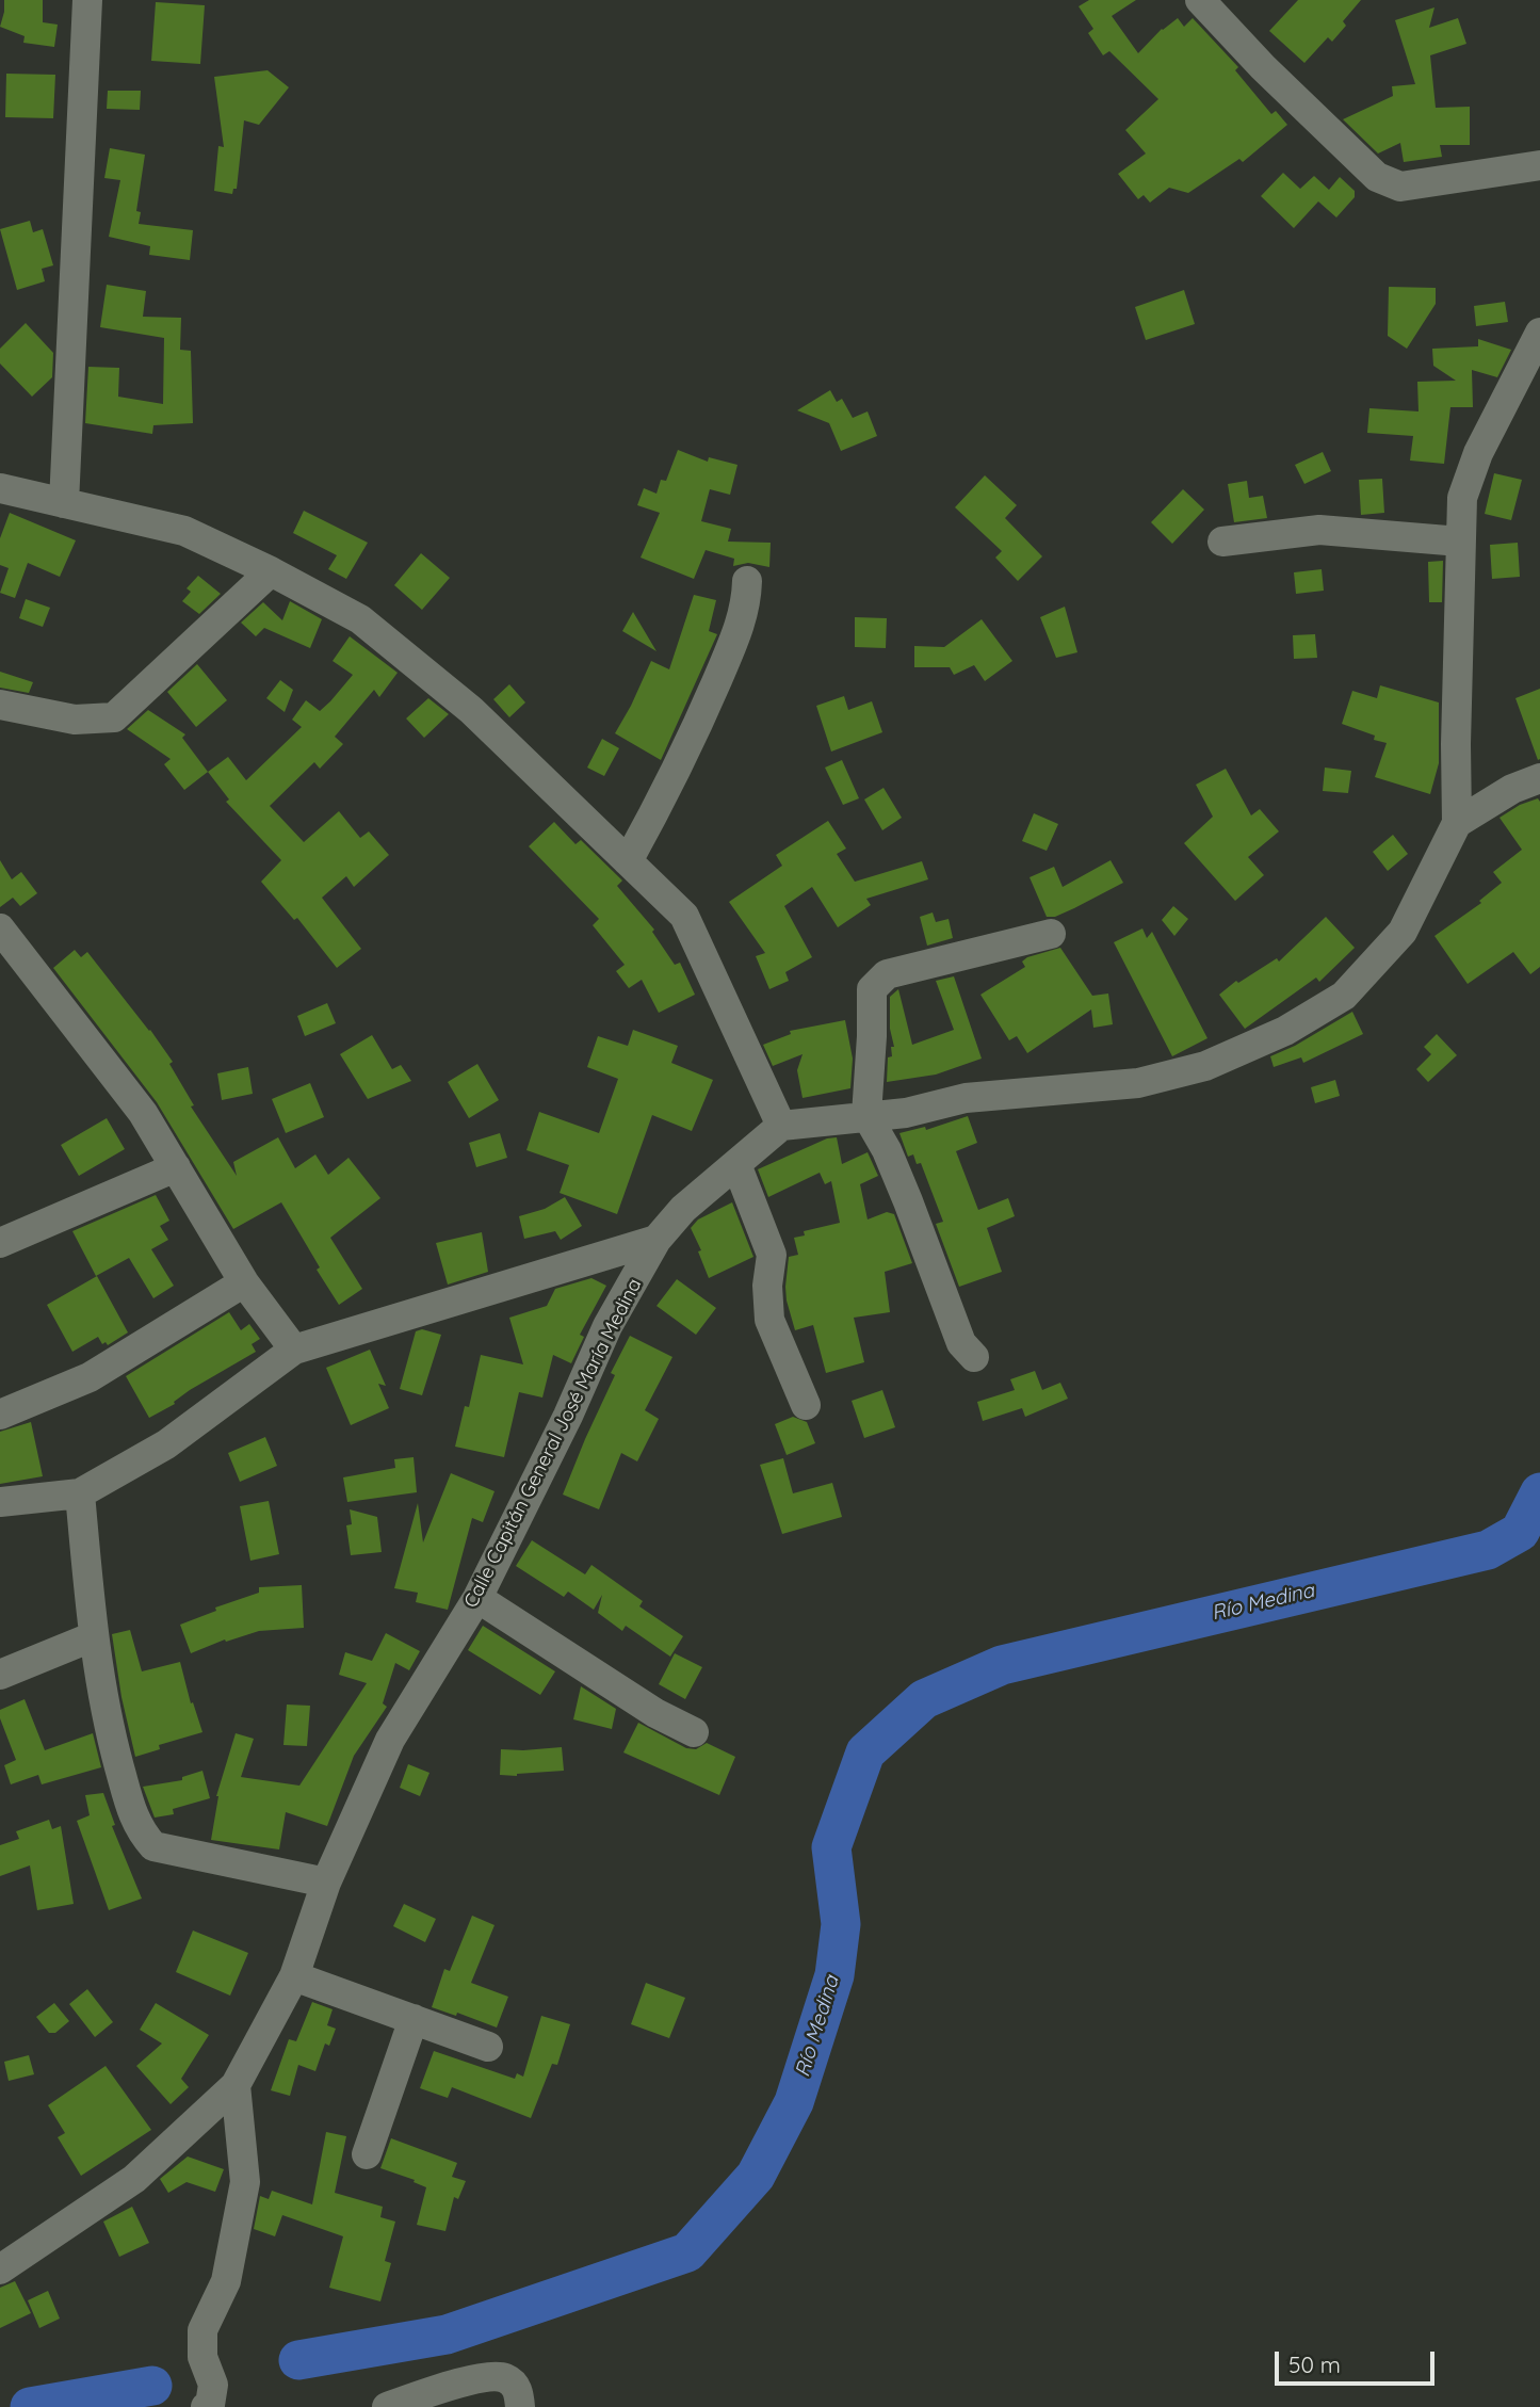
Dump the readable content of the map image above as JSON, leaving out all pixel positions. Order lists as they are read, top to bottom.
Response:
{
  "streets": {
    "street": ["Calle Capitán General José María Medina"]
  },
  "water": ["Río Medina"],
  "scale_bar": "50 m"
}
